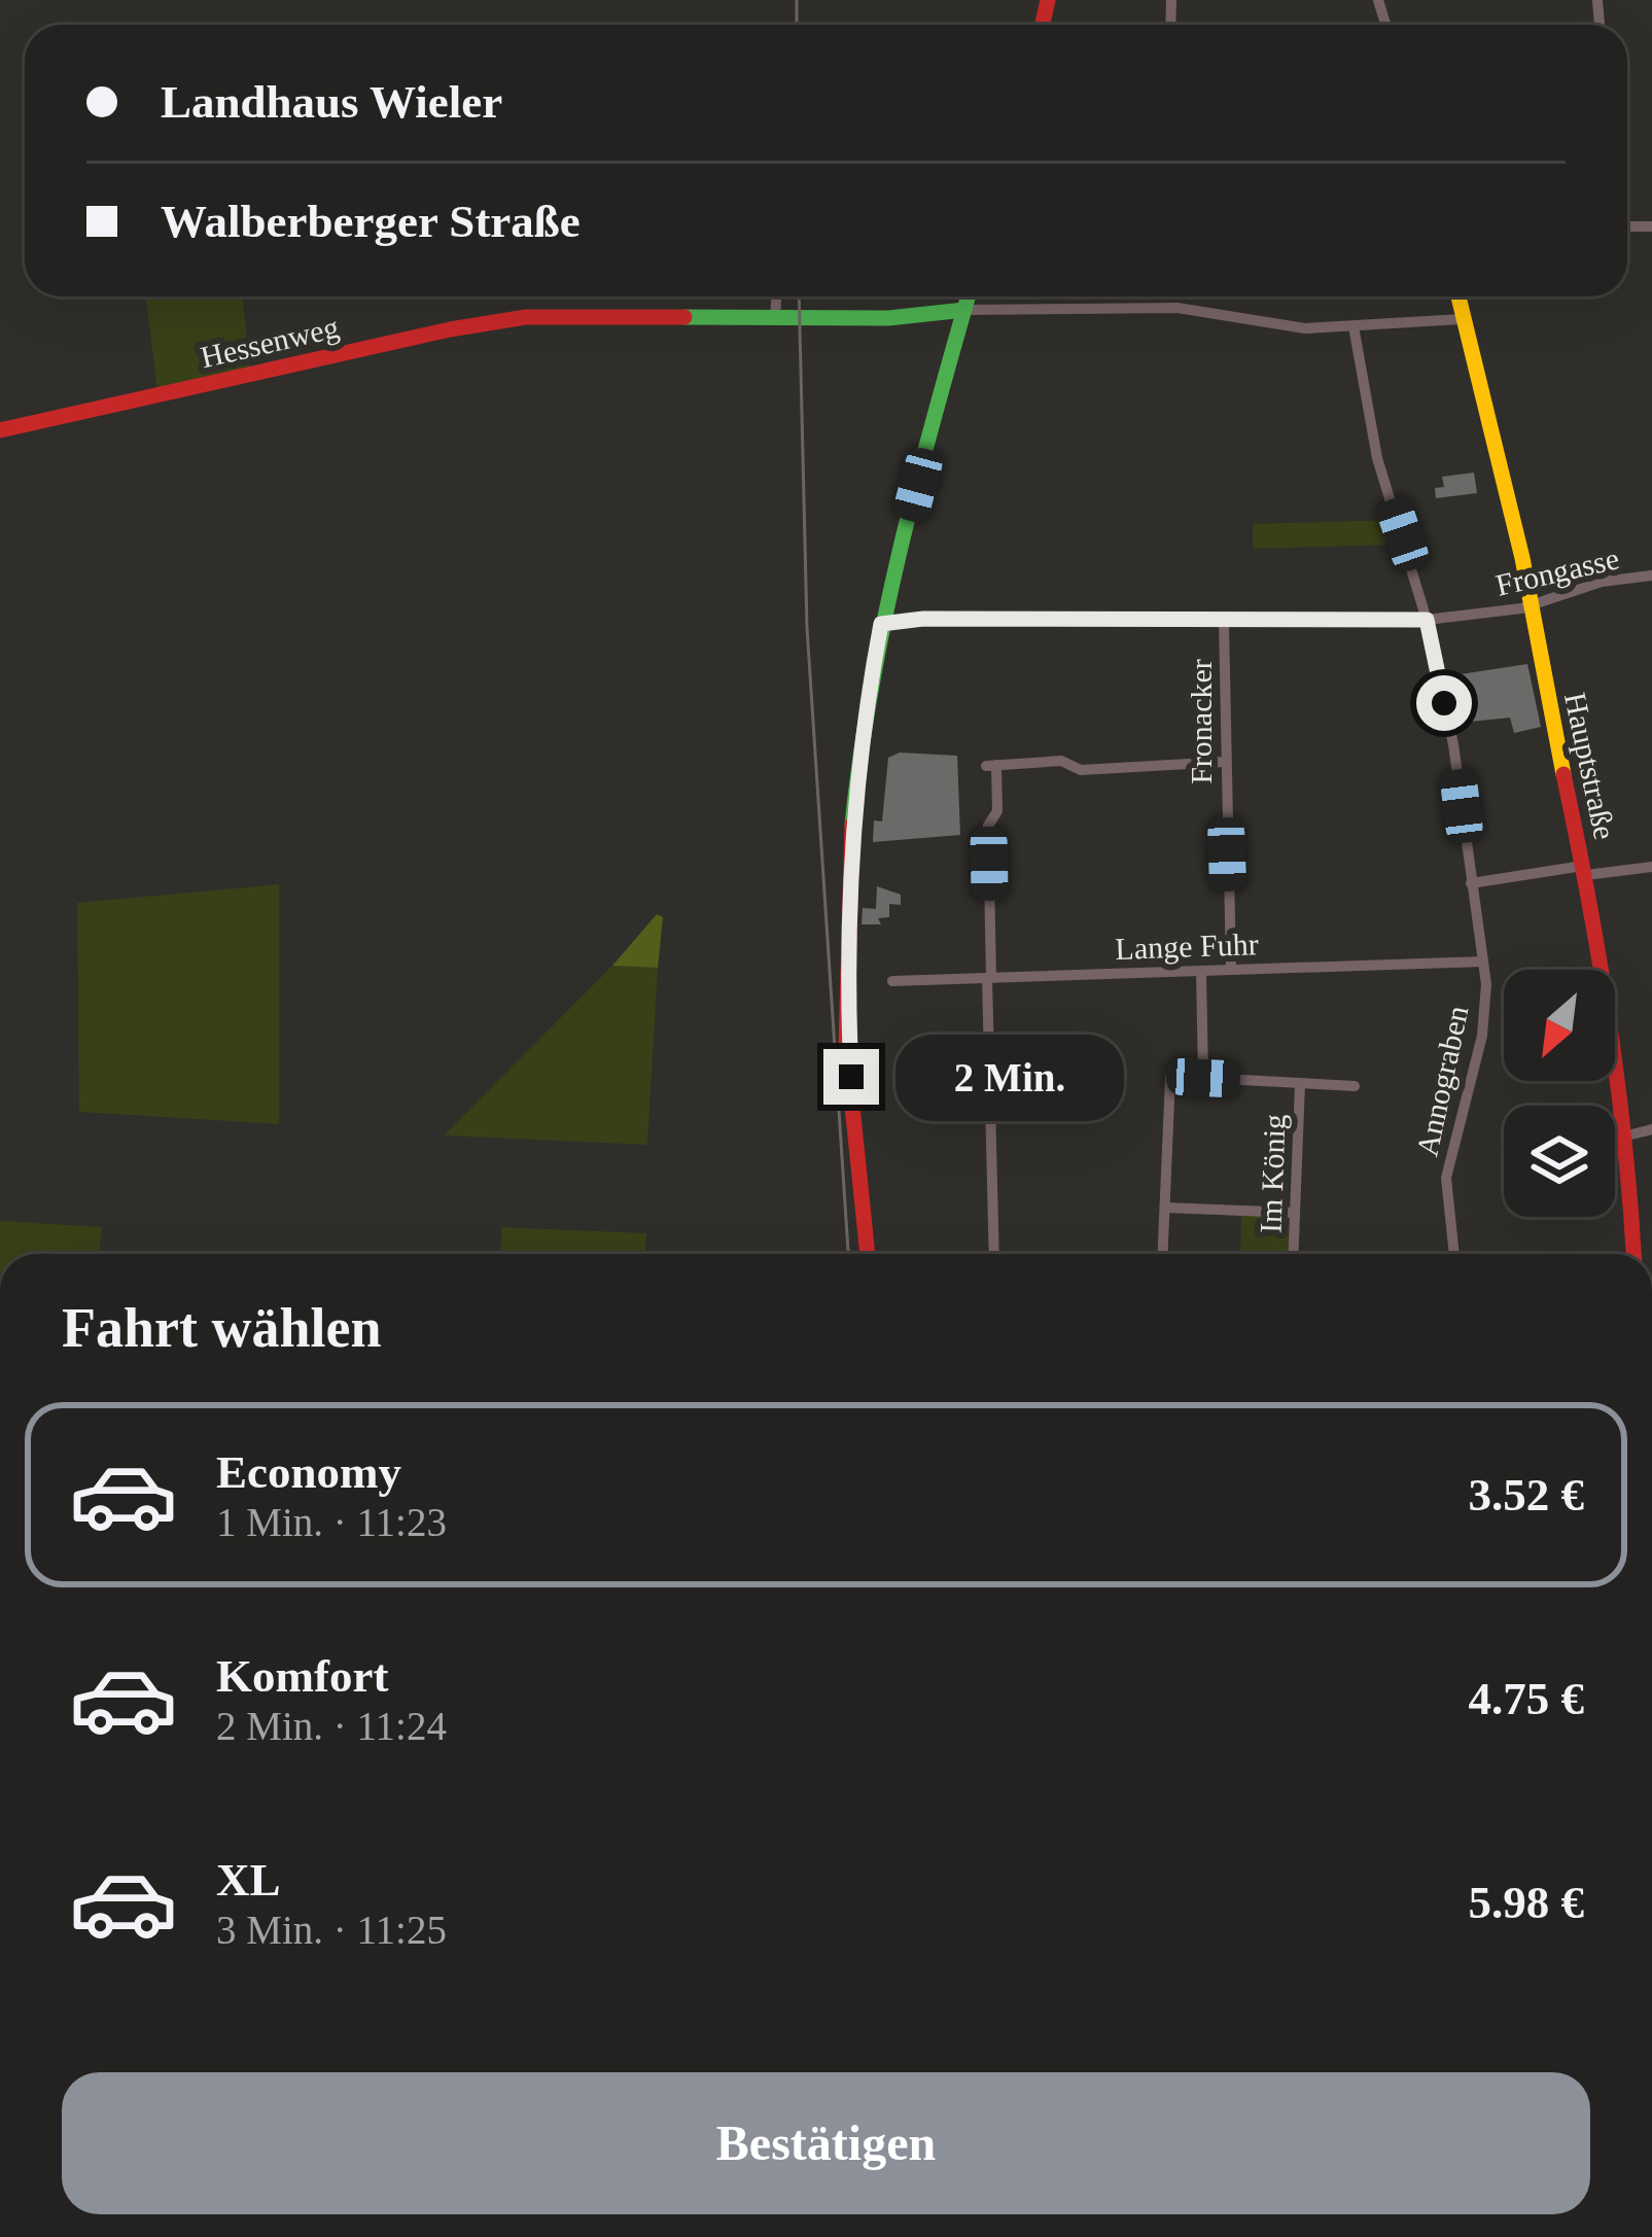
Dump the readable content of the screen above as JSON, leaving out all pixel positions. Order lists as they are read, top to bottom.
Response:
{
  "streets": {
    "street": [
      "Hessenweg",
      "Frongasse",
      "Fronacker",
      "Hauptstraße",
      "Lange Fuhr",
      "Annograben",
      "Im König"
    ]
  },
  "crossings": [
    ["Frongasse", "Fronacker"],
    ["Frongasse", "Hauptstraße"],
    ["Frongasse", "Annograben"],
    ["Fronacker", "Lange Fuhr"],
    ["Lange Fuhr", "Annograben"]
  ],
  "north": "bottom left",
  "page": {
    "banner": ["Landhaus Wieler", "Walberberger Straße"],
    "bubble": "2 Min.",
    "heading": "Fahrt wählen",
    "list": [
      {
        "name": "Economy",
        "note": "1 Min. · 11:23",
        "value": "3.52 €"
      },
      {
        "name": "Komfort",
        "note": "2 Min. · 11:24",
        "value": "4.75 €"
      },
      {
        "name": "XL",
        "note": "3 Min. · 11:25",
        "value": "5.98 €"
      }
    ],
    "buttons": "Bestätigen"
  }
}
